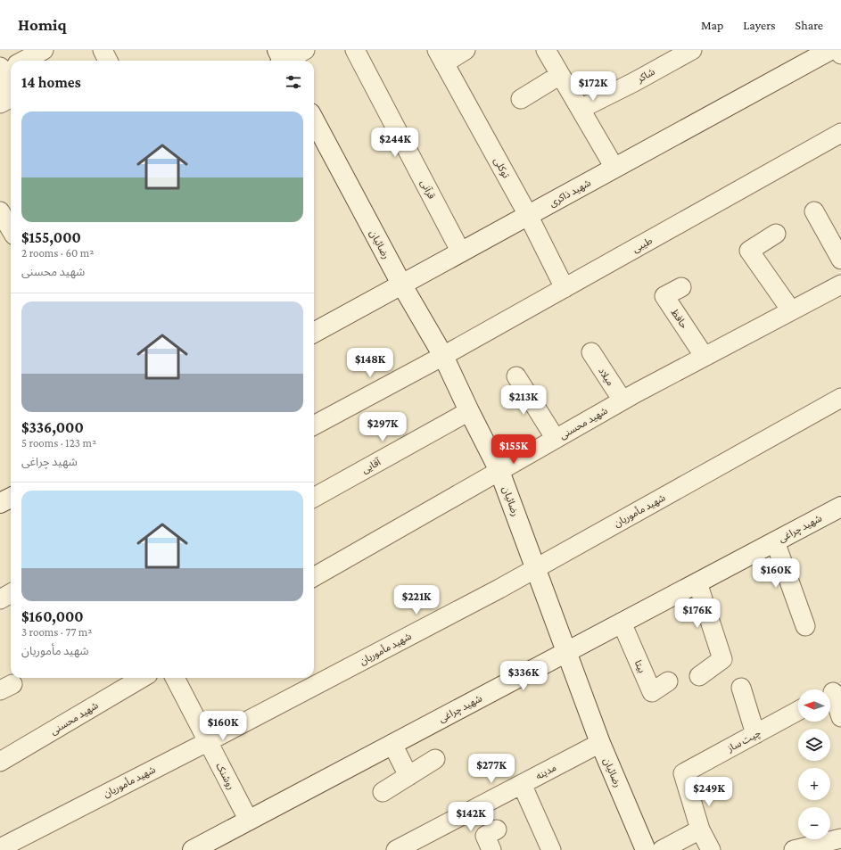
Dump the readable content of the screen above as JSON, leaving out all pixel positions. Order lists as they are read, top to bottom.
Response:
{
  "streets": {
    "street": [
      "شاکر",
      "توکلی",
      "قرآنی",
      "شهید ذاکری",
      "رضائیان",
      "طیبی",
      "حافظ",
      "میلاد",
      "شهید محسنی",
      "آقایی",
      "شهید مأموریان",
      "شهید چراغی",
      "بیتا",
      "چیت ساز",
      "مدینه",
      "روشنک"
    ]
  },
  "crossings": [
    ["توکلی", "شهید ذاکری"],
    ["توکلی", "طیبی"],
    ["قرآنی", "شهید ذاکری"],
    ["شهید ذاکری", "رضائیان"],
    ["رضائیان", "طیبی"],
    ["رضائیان", "شهید محسنی"],
    ["رضائیان", "آقایی"],
    ["رضائیان", "شهید مأموریان"],
    ["رضائیان", "شهید چراغی"],
    ["رضائیان", "مدینه"],
    ["حافظ", "شهید محسنی"],
    ["میلاد", "شهید محسنی"],
    ["شهید مأموریان", "روشنک"],
    ["شهید چراغی", "بیتا"],
    ["شهید چراغی", "روشنک"]
  ],
  "north": "left",
  "page": {
    "header": "Homiq",
    "nav": ["Map", "Layers", "Share"],
    "heading": "14 homes",
    "price": [
      "$172K",
      "$244K",
      "$148K",
      "$213K",
      "$297K",
      "$155K",
      "$160K",
      "$221K",
      "$176K",
      "$336K",
      "$160K",
      "$277K",
      "$249K",
      "$142K"
    ],
    "list": [
      {
        "name": "$155,000",
        "note": "2 rooms · 60 m² · شهید محسنی"
      },
      {
        "name": "$336,000",
        "note": "5 rooms · 123 m² · شهید چراغی"
      },
      {
        "name": "$160,000",
        "note": "3 rooms · 77 m² · شهید مأموریان"
      }
    ],
    "map_buttons": ["+", "−"]
  }
}
